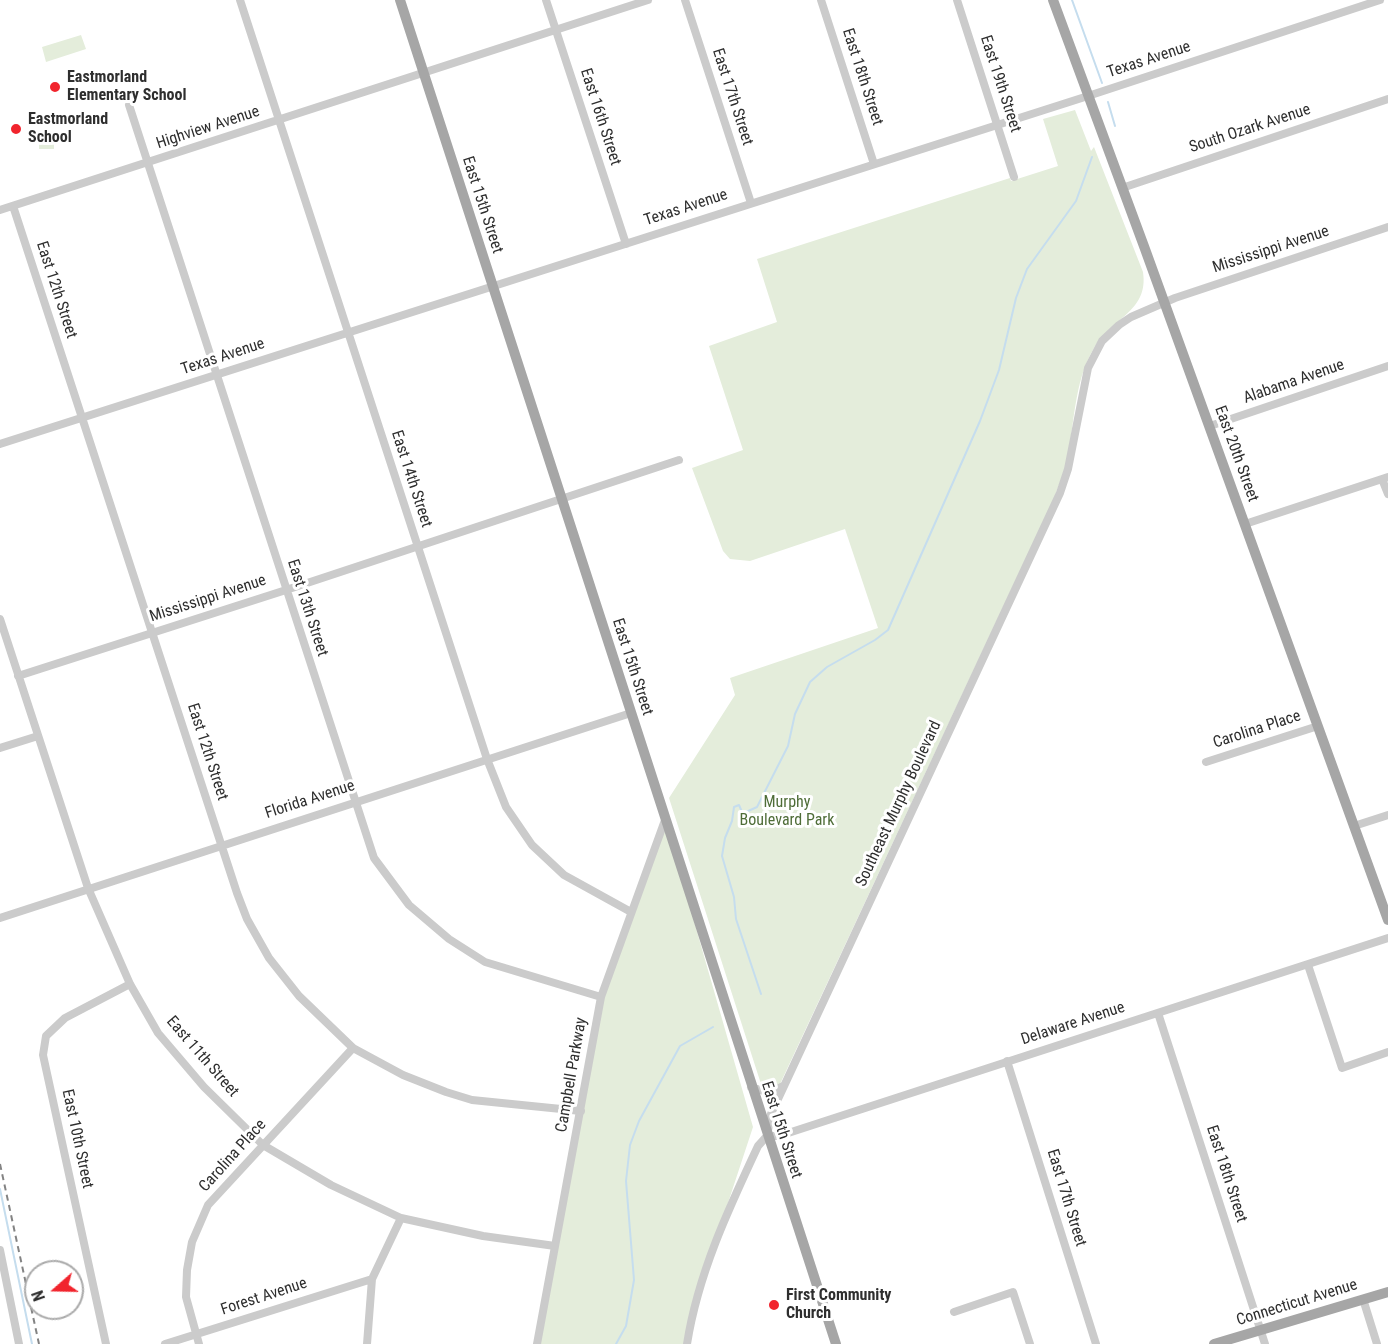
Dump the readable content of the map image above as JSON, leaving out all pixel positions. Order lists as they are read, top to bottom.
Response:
{
  "streets": {
    "main road": ["East 15th Street", "East 20th Street", "Connecticut Avenue"],
    "street": [
      "Texas Avenue",
      "East 18th Street",
      "East 19th Street",
      "East 17th Street",
      "East 16th Street",
      "Highview Avenue",
      "South Ozark Avenue",
      "Mississippi Avenue",
      "East 12th Street",
      "Alabama Avenue",
      "East 14th Street",
      "East 13th Street",
      "Carolina Place",
      "Florida Avenue",
      "Southeast Murphy Boulevard",
      "Delaware Avenue",
      "East 11th Street",
      "Campbell Parkway",
      "East 10th Street",
      "Forest Avenue"
    ]
  },
  "crossings": [
    ["Texas Avenue", "East 18th Street"],
    ["Texas Avenue", "East 19th Street"],
    ["Texas Avenue", "East 17th Street"],
    ["Texas Avenue", "East 16th Street"],
    ["Texas Avenue", "East 15th Street"],
    ["Texas Avenue", "East 12th Street"],
    ["Texas Avenue", "East 20th Street"],
    ["Texas Avenue", "East 14th Street"],
    ["Texas Avenue", "East 13th Street"],
    ["East 18th Street", "Delaware Avenue"],
    ["East 18th Street", "Connecticut Avenue"],
    ["East 17th Street", "Delaware Avenue"],
    ["East 16th Street", "Highview Avenue"],
    ["Highview Avenue", "East 15th Street"],
    ["Highview Avenue", "East 12th Street"],
    ["Highview Avenue", "East 14th Street"],
    ["Highview Avenue", "East 13th Street"],
    ["South Ozark Avenue", "East 20th Street"],
    ["East 15th Street", "Mississippi Avenue"],
    ["East 15th Street", "Florida Avenue"],
    ["East 15th Street", "Southeast Murphy Boulevard"],
    ["East 15th Street", "Delaware Avenue"],
    ["East 15th Street", "Campbell Parkway"],
    ["Mississippi Avenue", "East 12th Street"],
    ["Mississippi Avenue", "East 20th Street"],
    ["Mississippi Avenue", "East 14th Street"],
    ["Mississippi Avenue", "East 13th Street"],
    ["Mississippi Avenue", "Southeast Murphy Boulevard"],
    ["Mississippi Avenue", "East 11th Street"],
    ["East 12th Street", "Carolina Place"],
    ["East 12th Street", "Florida Avenue"],
    ["East 12th Street", "Campbell Parkway"],
    ["Alabama Avenue", "East 20th Street"],
    ["East 20th Street", "Carolina Place"],
    ["East 20th Street", "Southeast Murphy Boulevard"],
    ["East 14th Street", "Florida Avenue"],
    ["East 14th Street", "Campbell Parkway"],
    ["East 13th Street", "Florida Avenue"],
    ["East 13th Street", "Campbell Parkway"],
    ["Carolina Place", "East 11th Street"],
    ["Carolina Place", "Forest Avenue"],
    ["Florida Avenue", "East 11th Street"],
    ["Southeast Murphy Boulevard", "Delaware Avenue"],
    ["East 11th Street", "Campbell Parkway"],
    ["East 11th Street", "East 10th Street"]
  ],
  "parks": ["Murphy Boulevard Park"],
  "places": ["Eastmorland Elementary School", "Eastmorland School", "First Community Church"],
  "north": "left"
}
